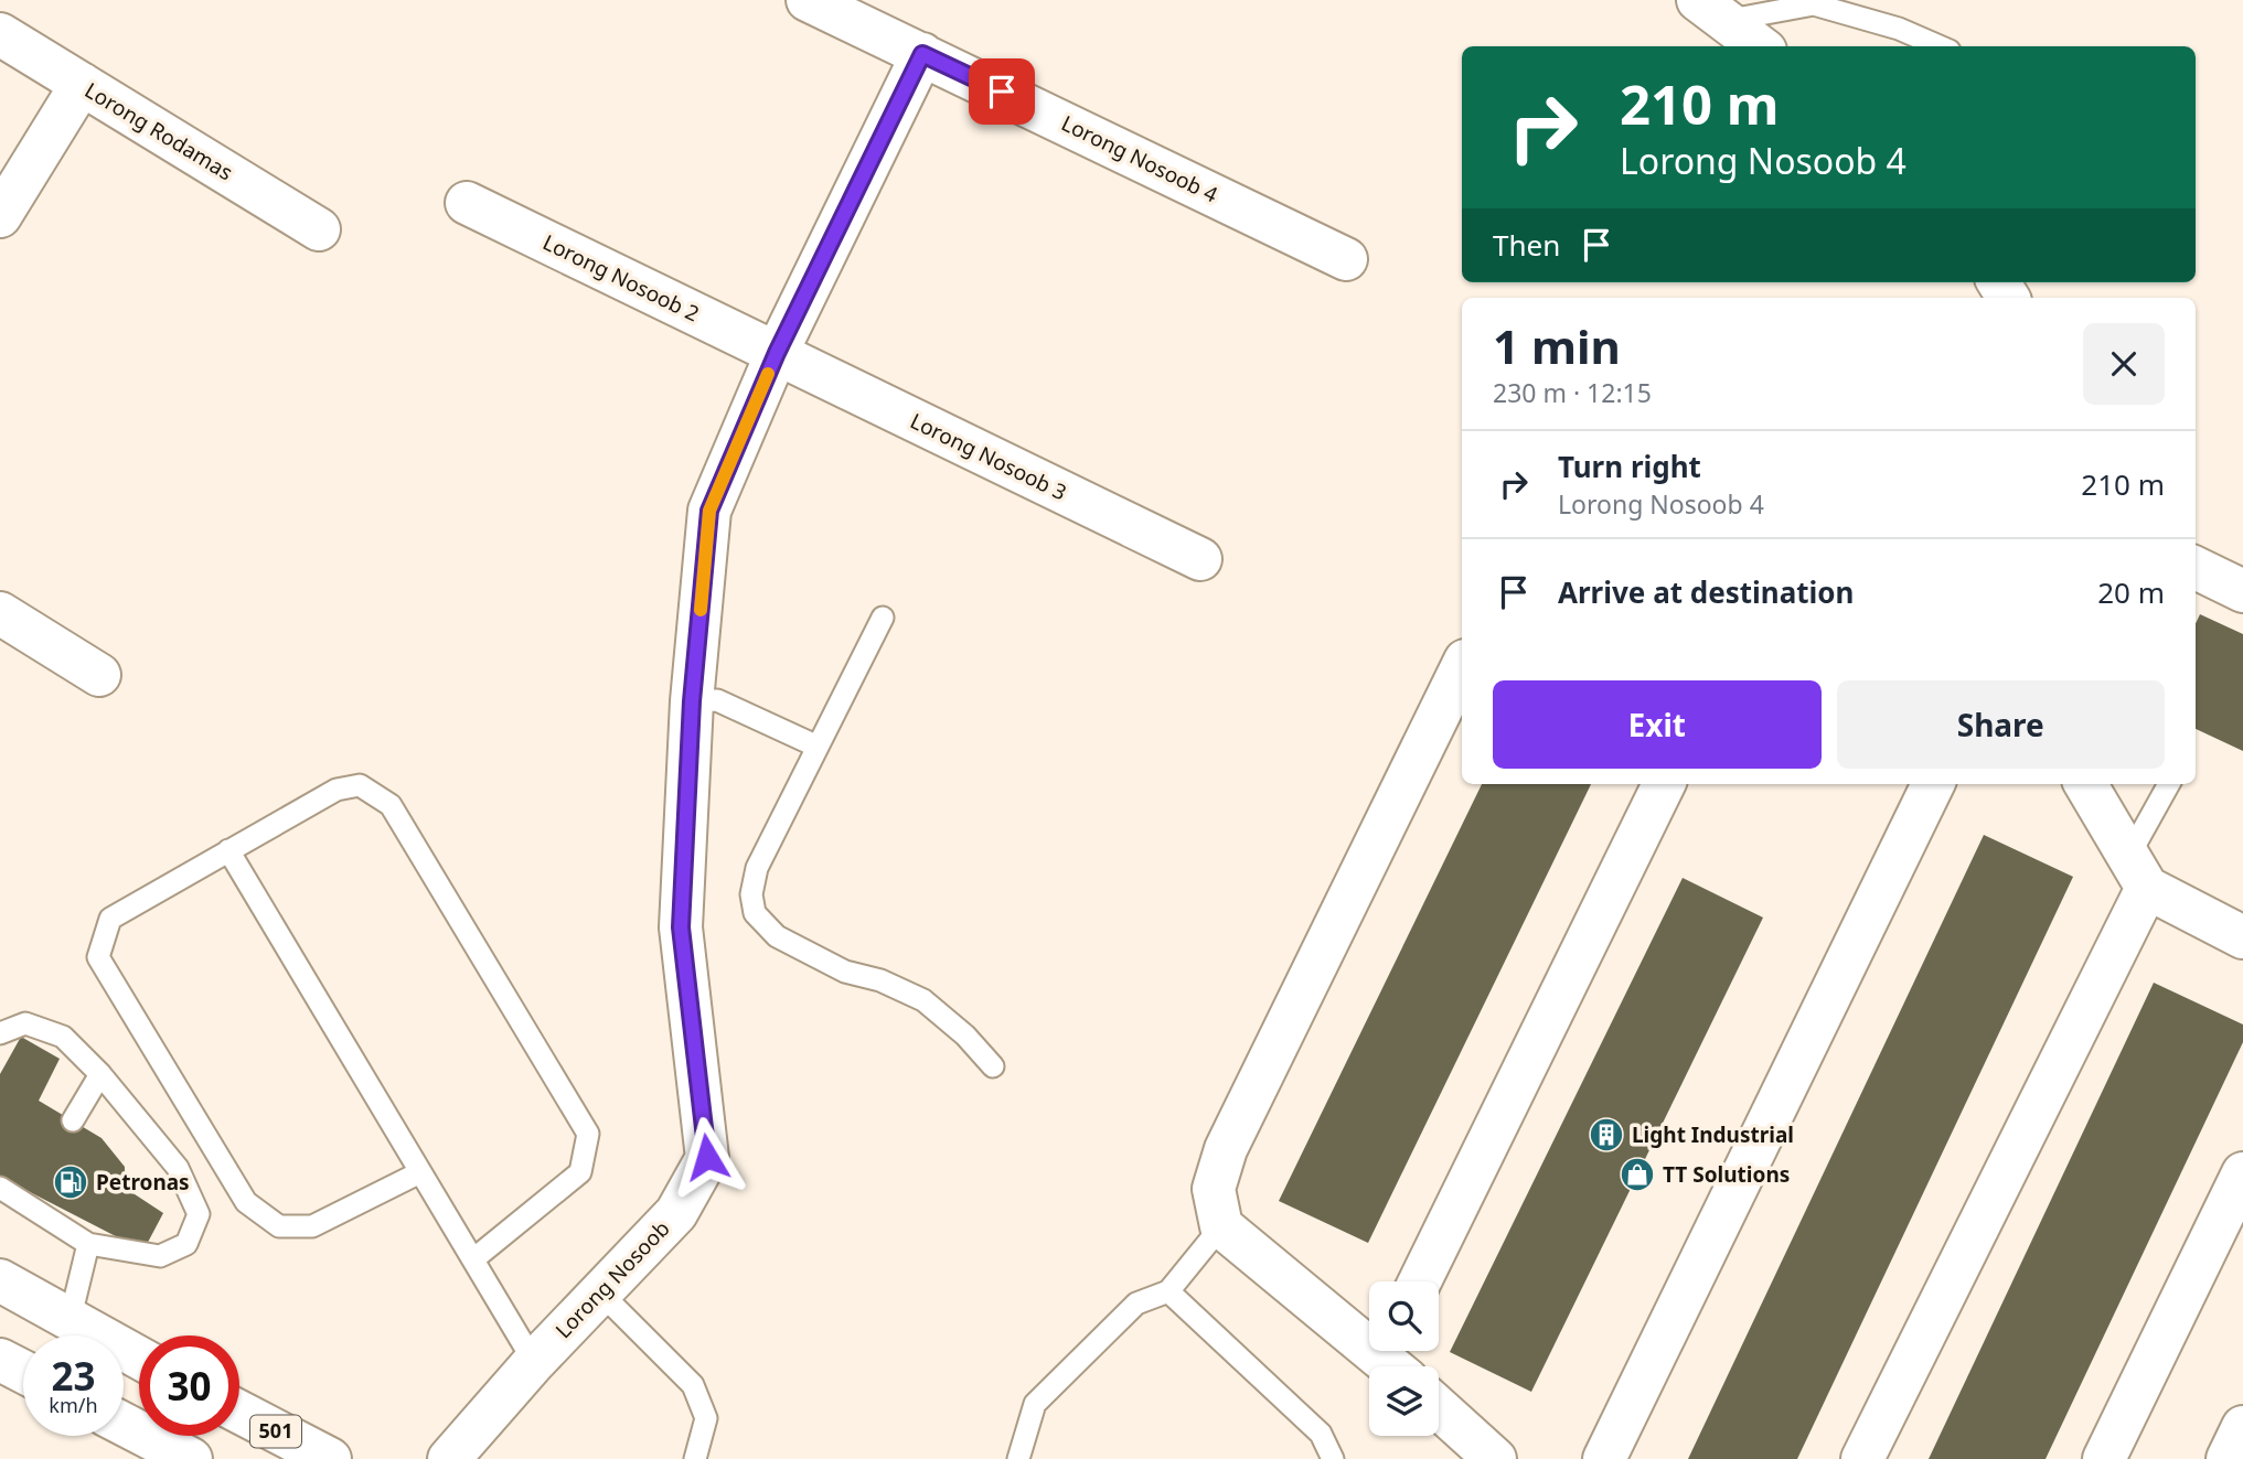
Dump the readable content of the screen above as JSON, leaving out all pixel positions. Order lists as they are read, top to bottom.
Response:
{
  "streets": {
    "street": [
      "Lorong Rodamas",
      "Lorong Nosoob 4",
      "Lorong Nosoob 2",
      "Lorong Nosoob 3",
      "Lorong Nosoob",
      "501"
    ]
  },
  "crossings": [
    ["Lorong Nosoob 4", "Lorong Nosoob"],
    ["Lorong Nosoob 2", "Lorong Nosoob 3"],
    ["Lorong Nosoob 2", "Lorong Nosoob"],
    ["Lorong Nosoob 3", "Lorong Nosoob"]
  ],
  "places": {
    "building": ["Light Industrial"],
    "shop": ["TT Solutions"],
    "fuel station": ["Petronas"]
  },
  "page": {
    "turn": ["210 m", "Lorong Nosoob 4"],
    "then": "Then",
    "heading": ["1 min", "230 m · 12:15"],
    "list": [
      {
        "name": "Turn right",
        "note": "Lorong Nosoob 4",
        "value": "210 m"
      },
      {
        "name": "Arrive at destination",
        "value": "20 m"
      }
    ],
    "buttons": ["Exit", "Share"],
    "speed": "23 km/h",
    "limit": "30"
  }
}
